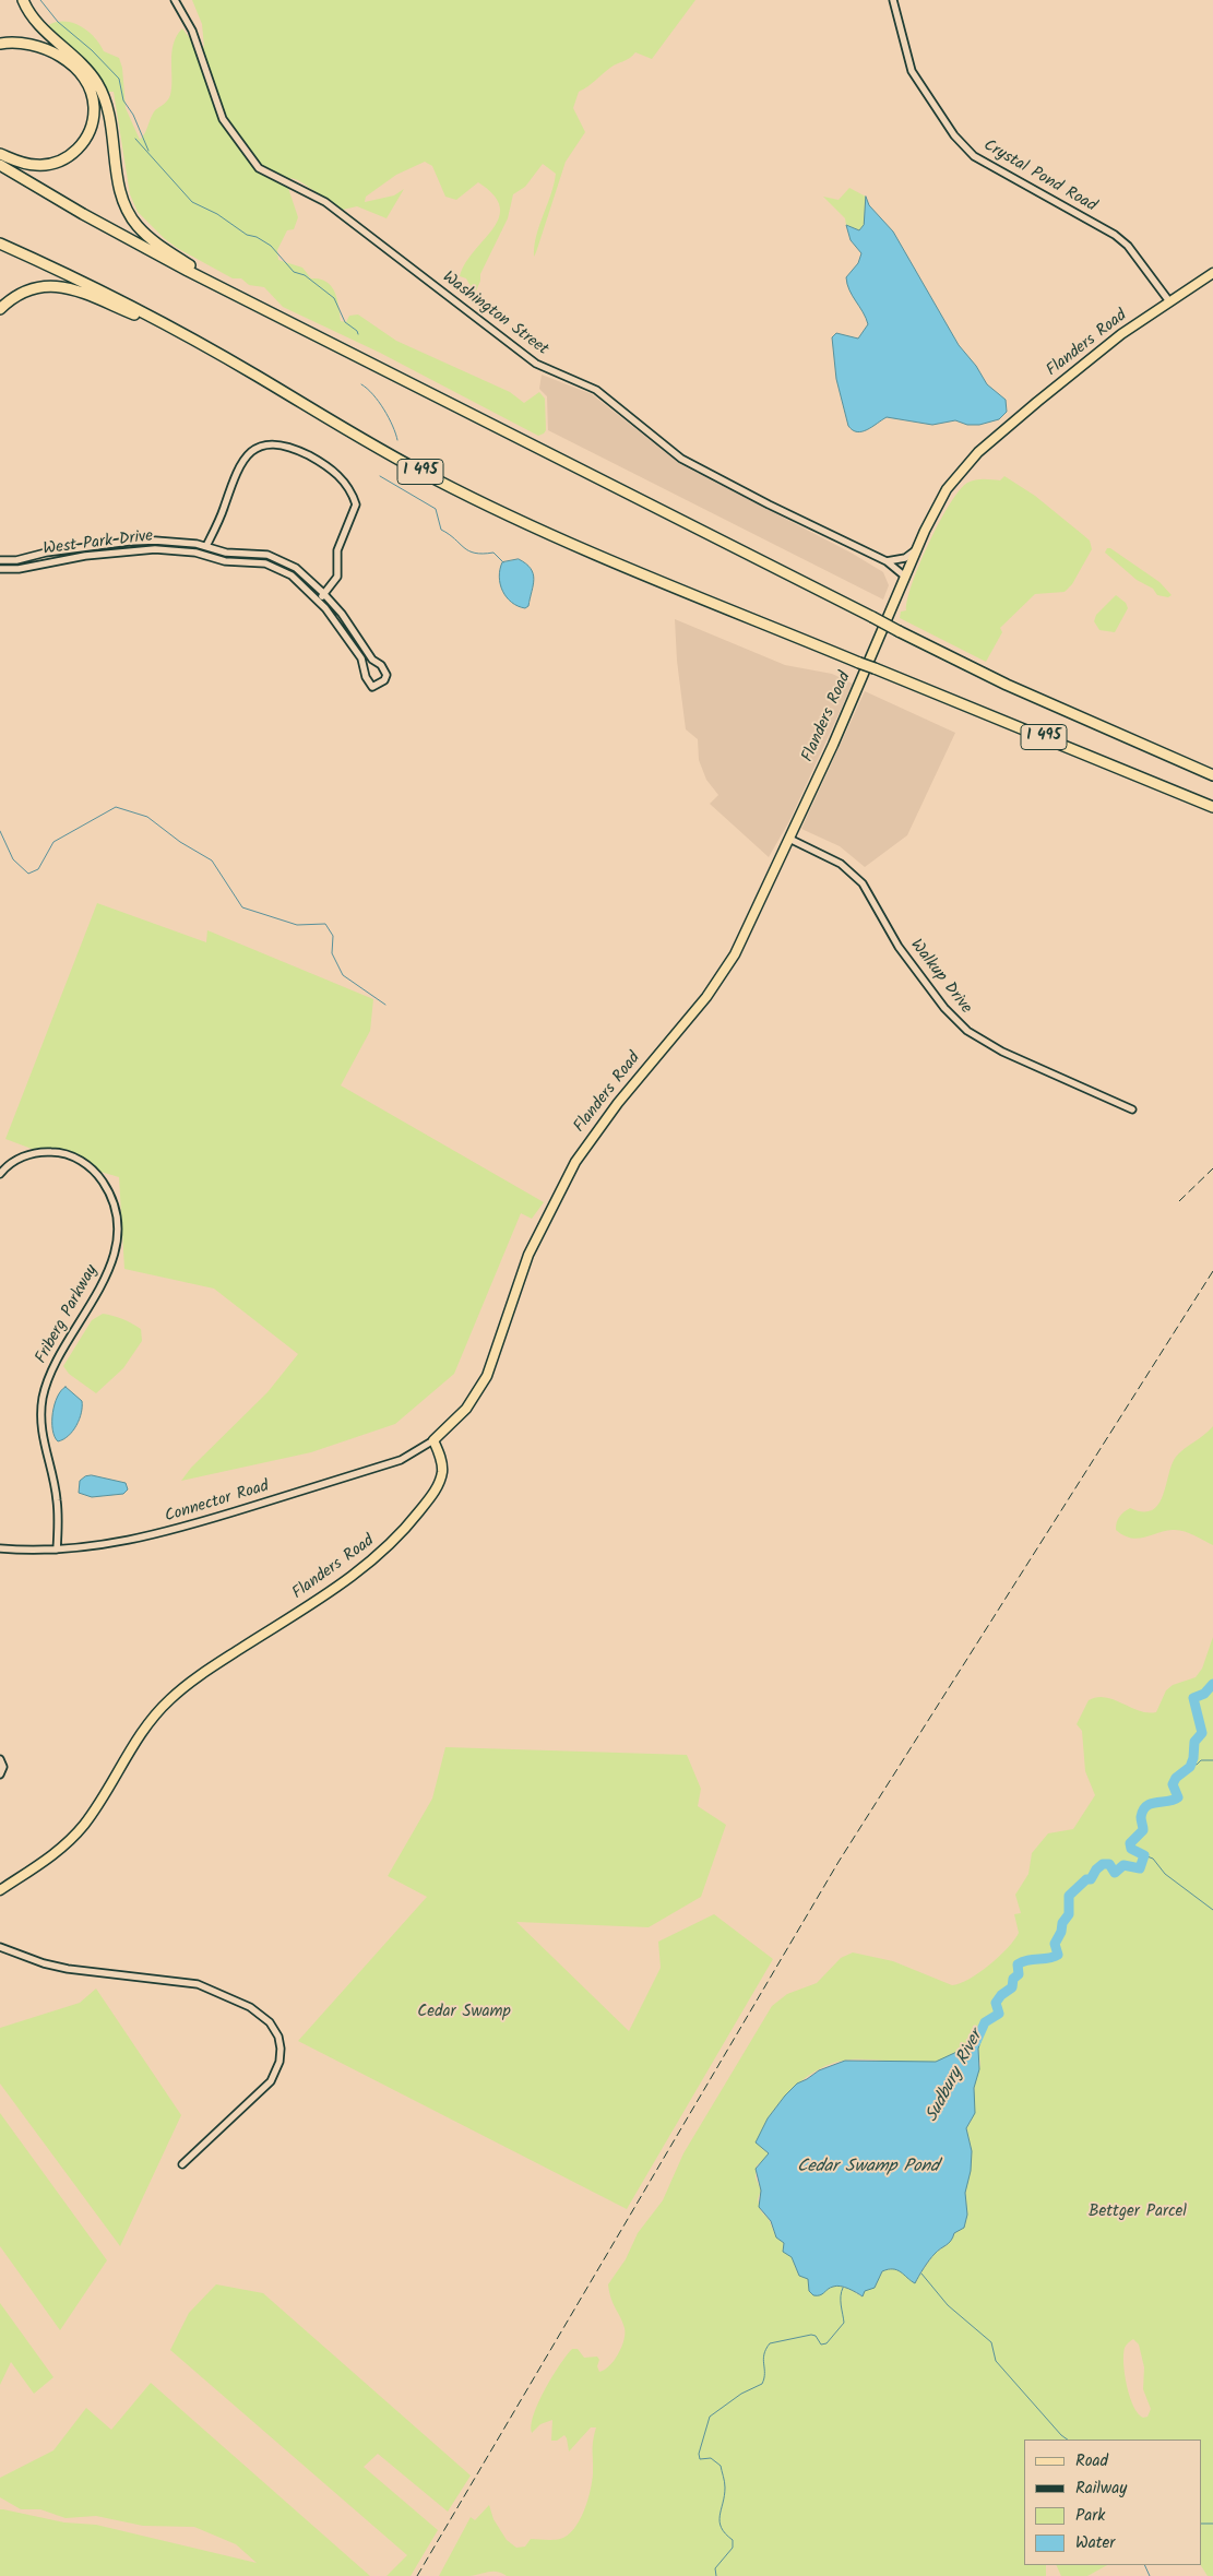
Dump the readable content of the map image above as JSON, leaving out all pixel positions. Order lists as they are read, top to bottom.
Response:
{
  "streets": {
    "highway": ["I 495"],
    "main road": ["Flanders Road"],
    "street": [
      "Crystal Pond Road",
      "Washington Street",
      "West Park Drive",
      "Walkup Drive",
      "Friberg Parkway",
      "Connector Road"
    ]
  },
  "crossings": [
    ["Crystal Pond Road", "Flanders Road"],
    ["Washington Street", "Flanders Road"],
    ["Flanders Road", "Walkup Drive"],
    ["Flanders Road", "Connector Road"],
    ["Friberg Parkway", "Connector Road"]
  ],
  "water": ["Sudbury River", "Cedar Swamp Pond"],
  "parks": ["Cedar Swamp", "Bettger Parcel"],
  "legend": [
    "Road",
    "Railway",
    "Park",
    "Water"
  ]
}
